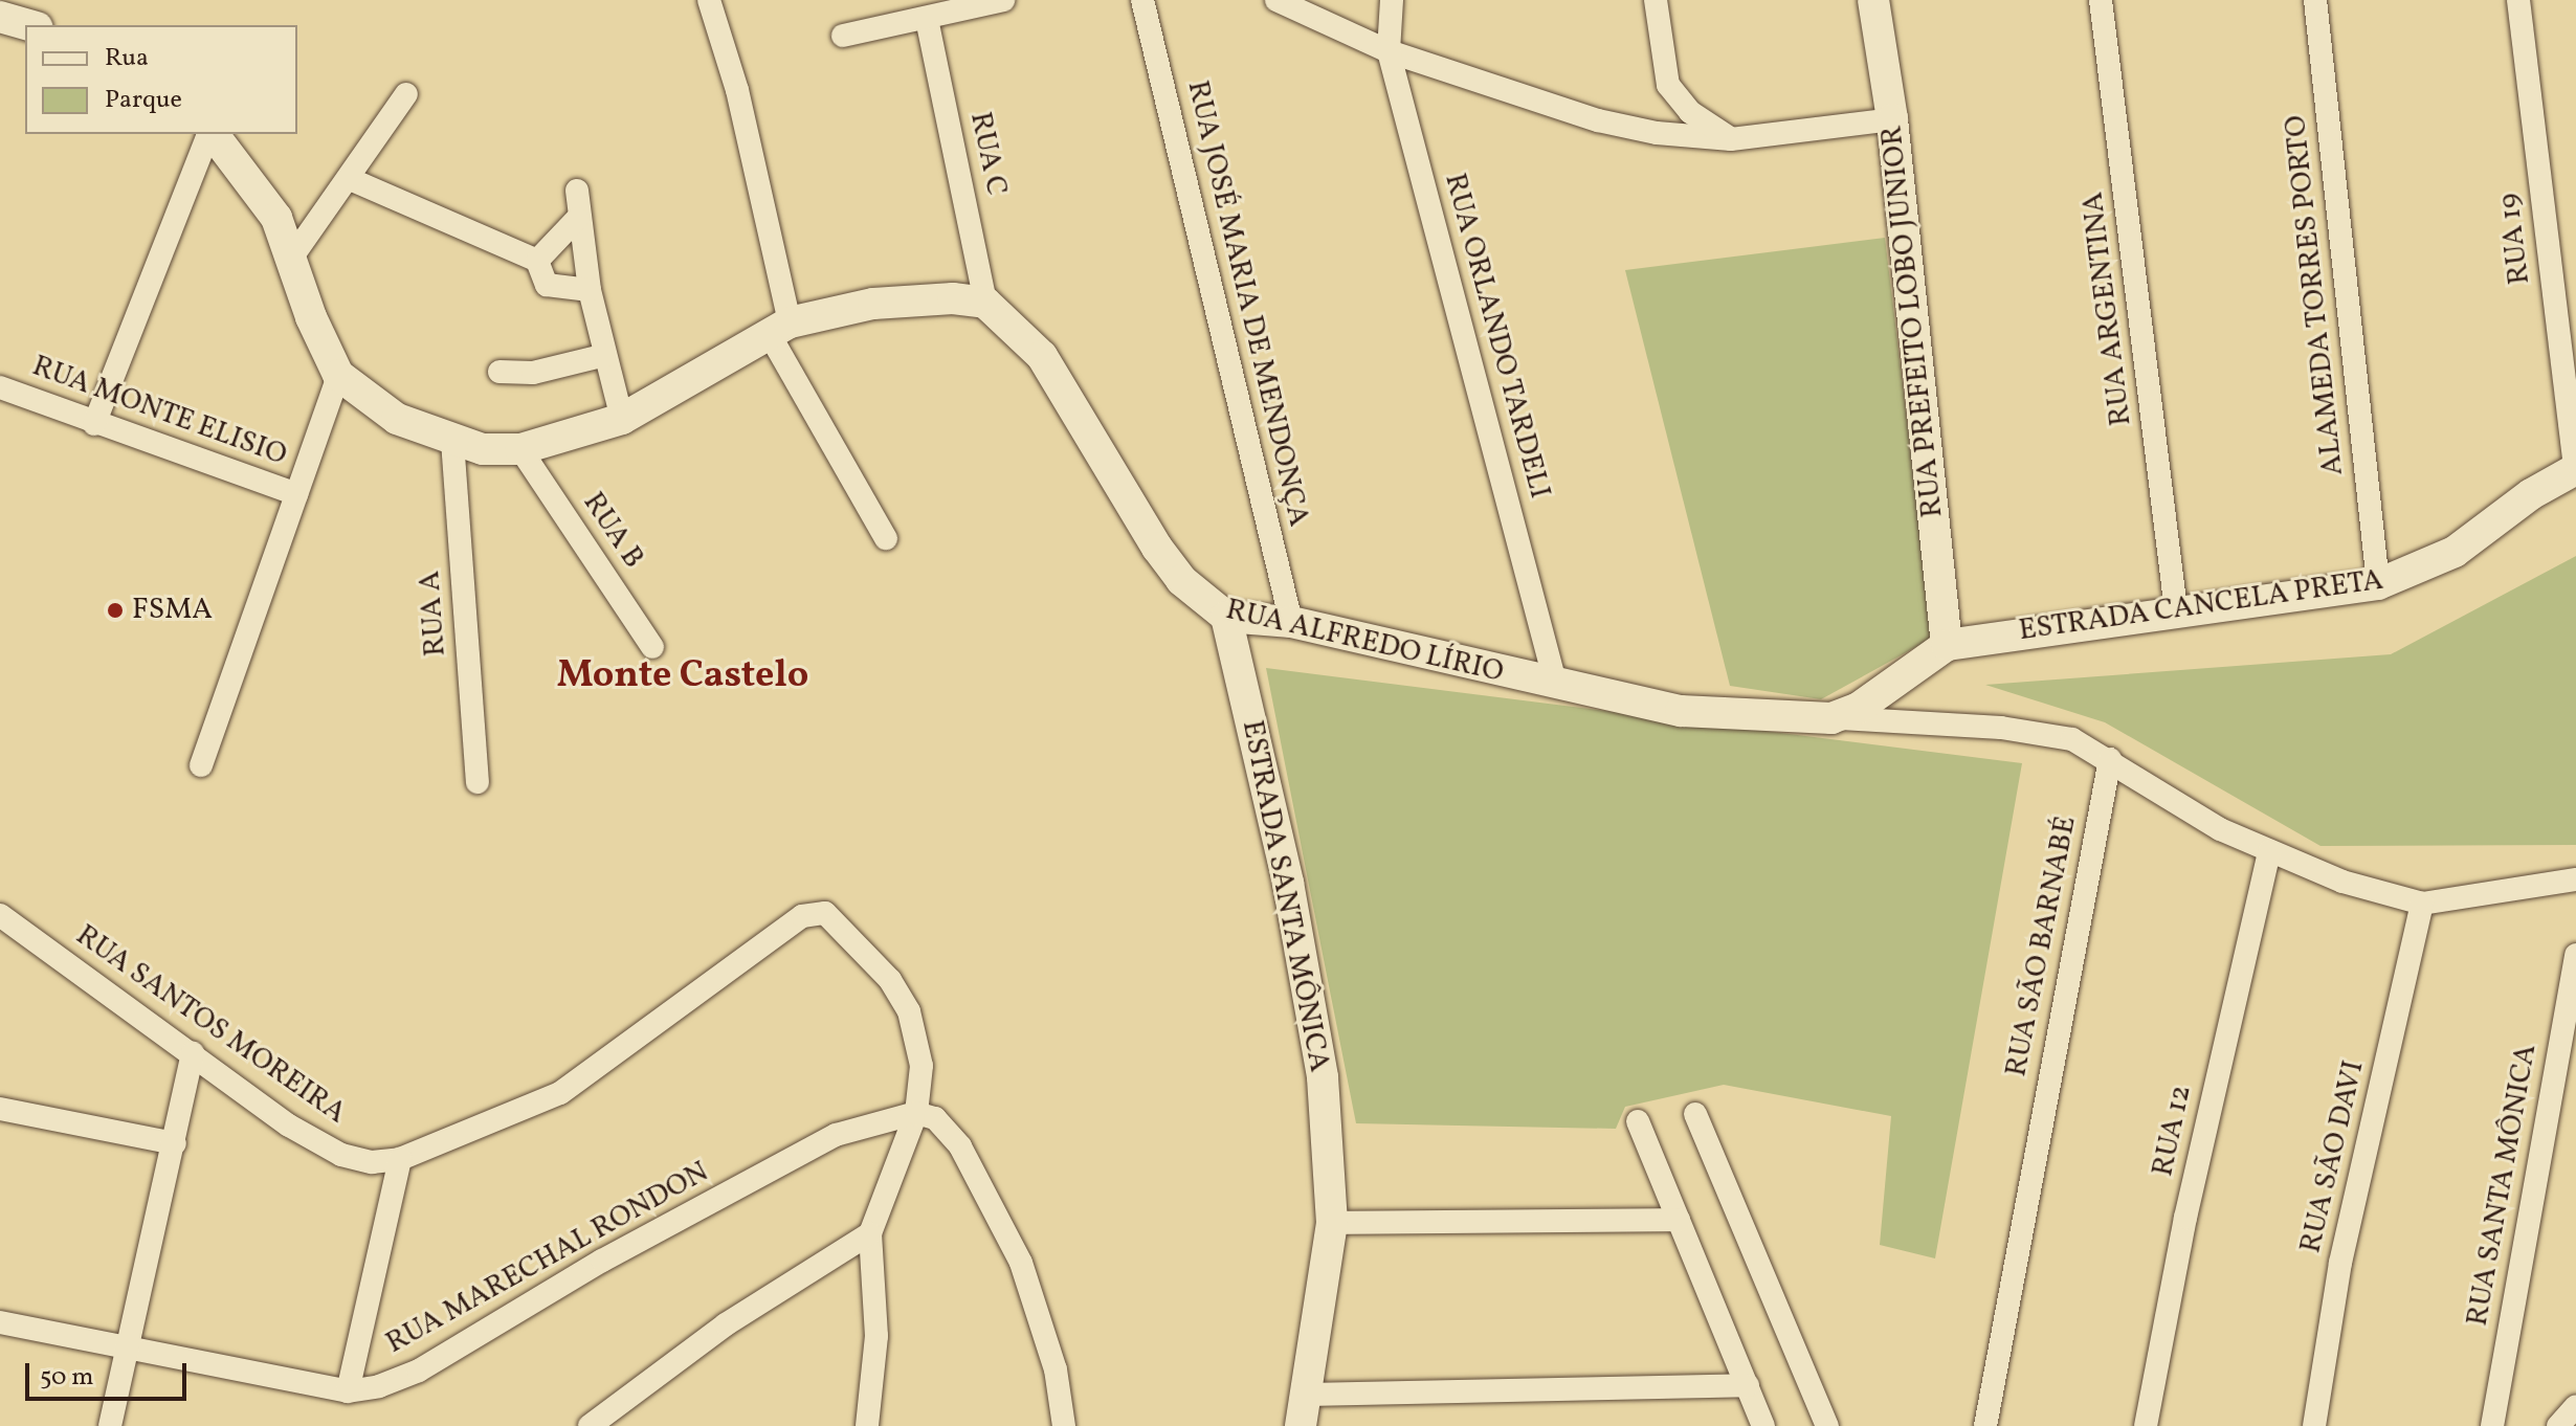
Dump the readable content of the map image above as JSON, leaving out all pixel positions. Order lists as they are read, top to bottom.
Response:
{
  "streets": {
    "main road": [
      "RUA PREFEITO LOBO JUNIOR",
      "ESTRADA CANCELA PRETA",
      "RUA ALFREDO LÍRIO",
      "ESTRADA SANTA MÔNICA"
    ],
    "street": [
      "RUA C",
      "RUA 19",
      "ALAMEDA TORRES PORTO",
      "RUA JOSÉ MARIA DE MENDONÇA",
      "RUA ARGENTINA",
      "RUA ORLANDO TARDELI",
      "RUA MONTE ELISIO",
      "RUA B",
      "RUA A",
      "RUA SÃO BARNABÉ",
      "RUA SANTOS MOREIRA",
      "RUA 12",
      "RUA SÃO DAVI",
      "RUA SANTA MÔNICA",
      "RUA MARECHAL RONDON"
    ]
  },
  "crossings": [
    ["RUA C", "RUA ALFREDO LÍRIO"],
    ["RUA 19", "ESTRADA CANCELA PRETA"],
    ["ALAMEDA TORRES PORTO", "ESTRADA CANCELA PRETA"],
    ["RUA JOSÉ MARIA DE MENDONÇA", "RUA ALFREDO LÍRIO"],
    ["RUA ARGENTINA", "ESTRADA CANCELA PRETA"],
    ["RUA PREFEITO LOBO JUNIOR", "ESTRADA CANCELA PRETA"],
    ["RUA PREFEITO LOBO JUNIOR", "RUA ALFREDO LÍRIO"],
    ["RUA ORLANDO TARDELI", "RUA ALFREDO LÍRIO"],
    ["ESTRADA CANCELA PRETA", "RUA ALFREDO LÍRIO"],
    ["RUA ALFREDO LÍRIO", "ESTRADA SANTA MÔNICA"],
    ["RUA SANTOS MOREIRA", "RUA MARECHAL RONDON"]
  ],
  "districts": ["Monte Castelo"],
  "places": ["FSMA"],
  "legend": ["Rua", "Parque"],
  "scale_bar": "50 m"
}
